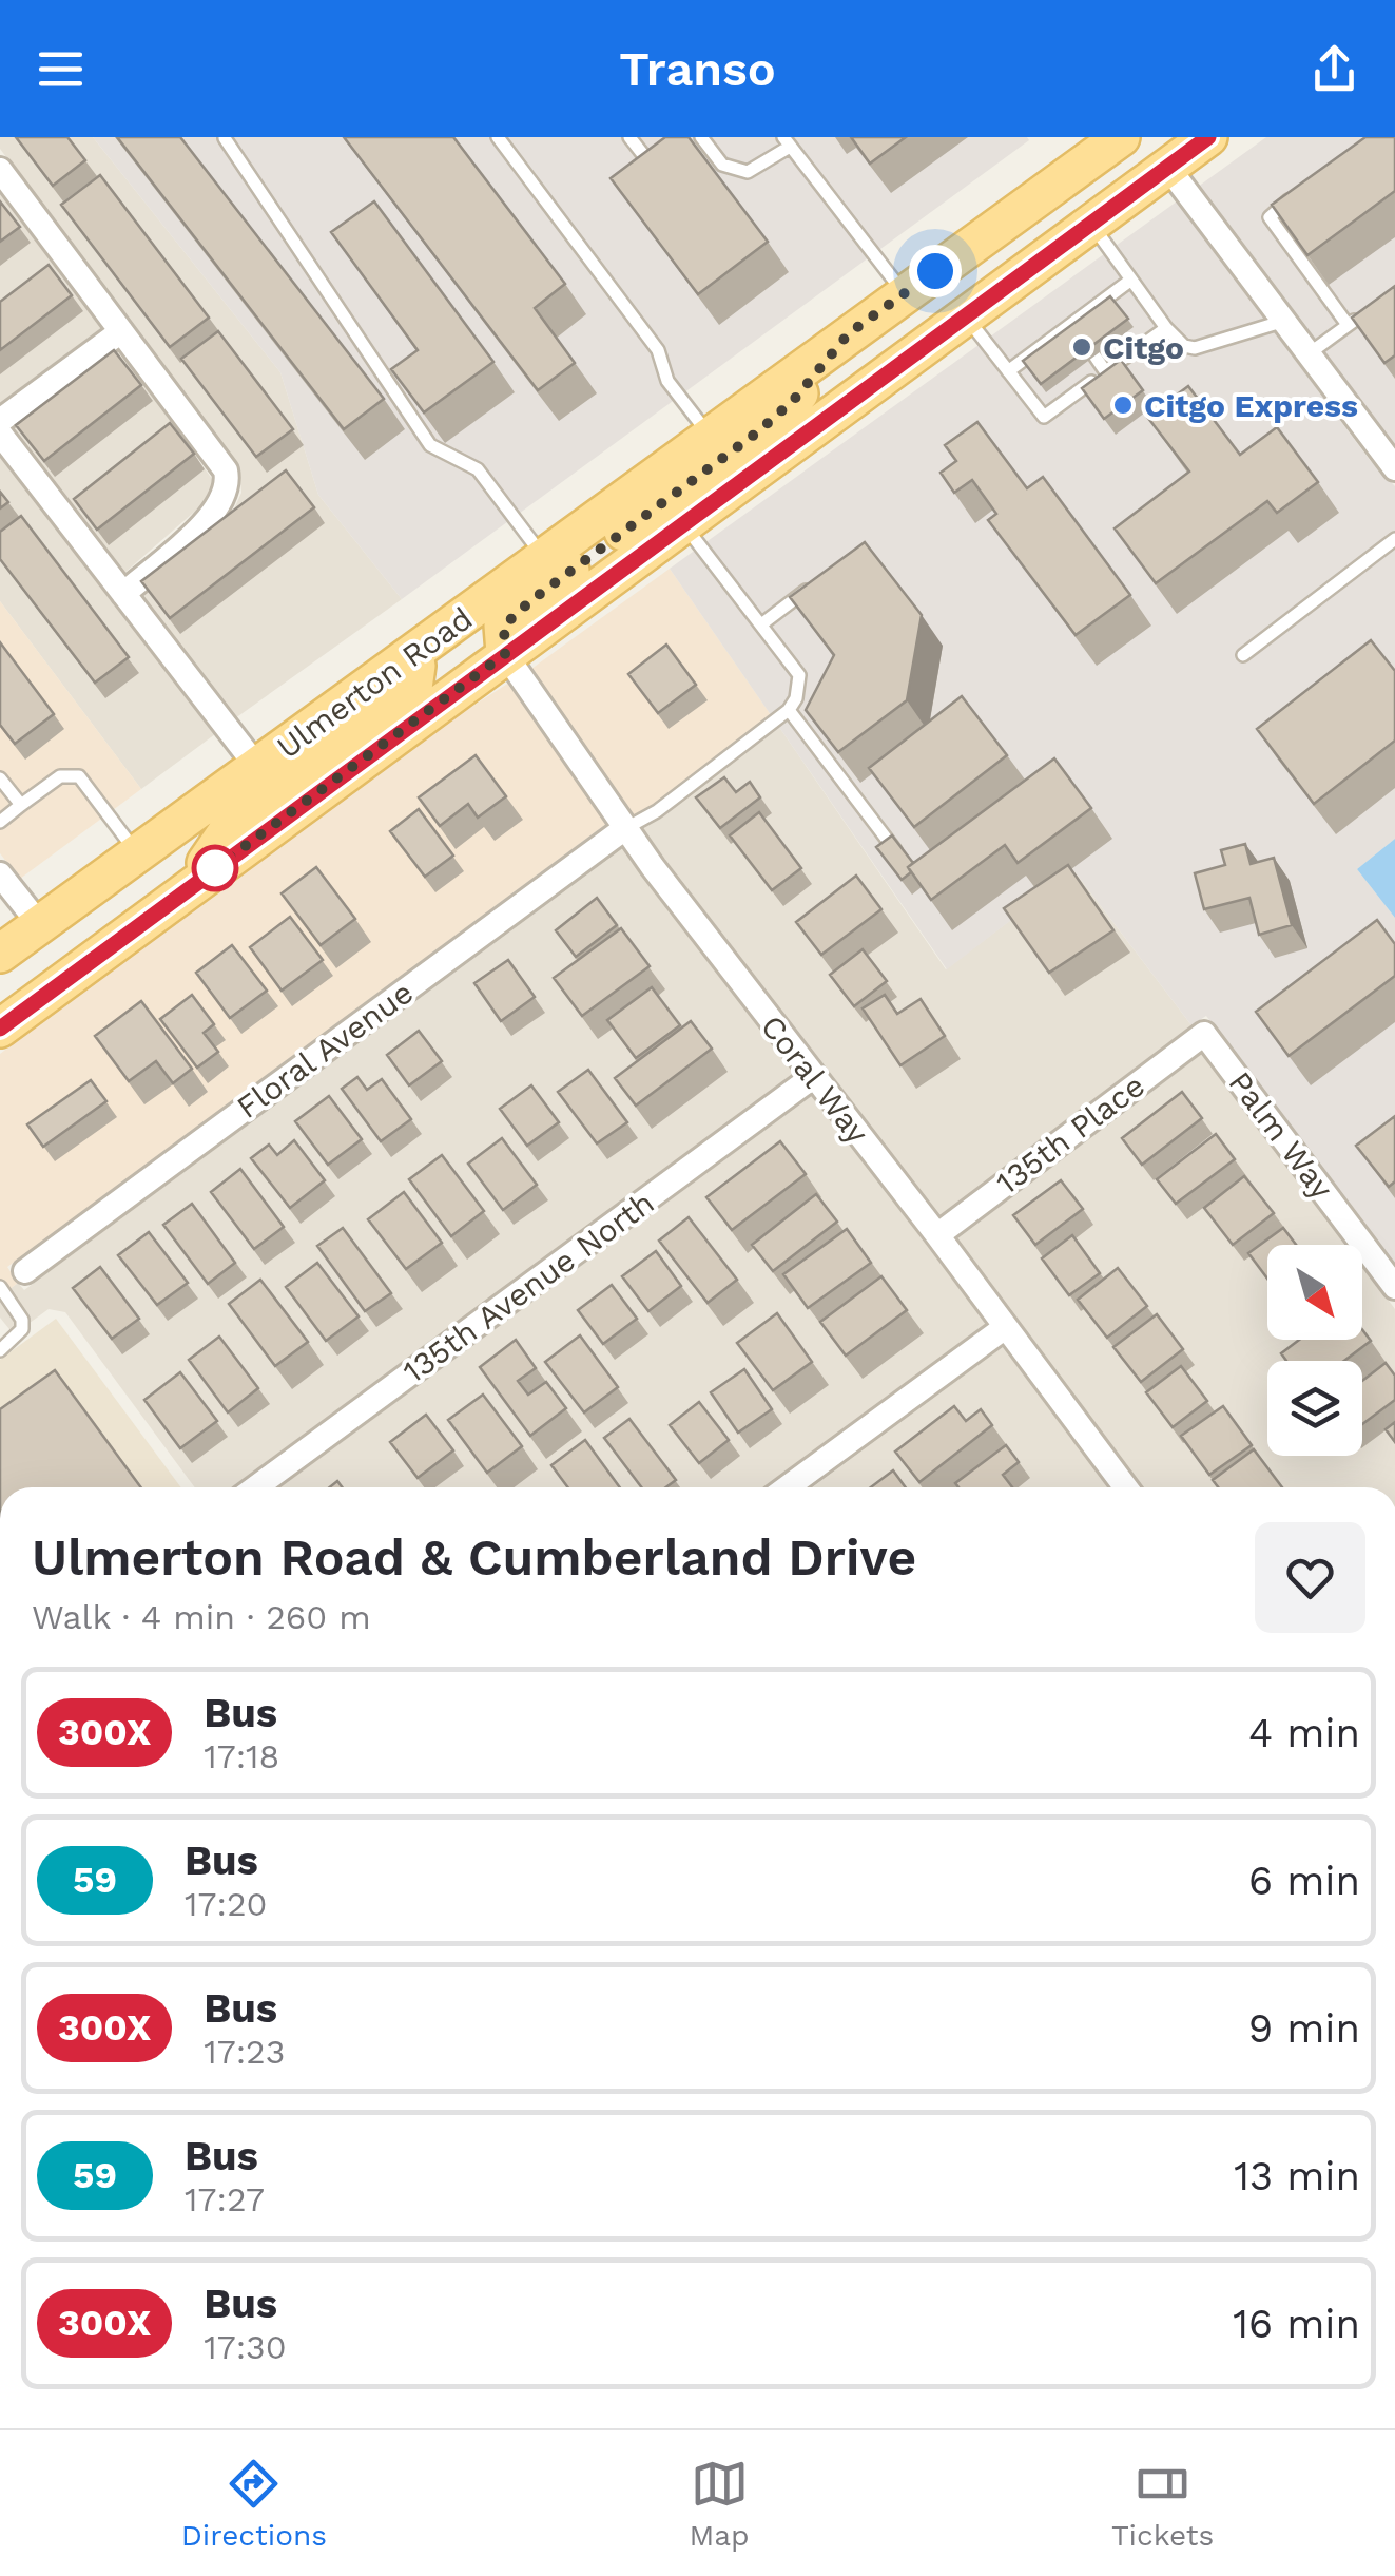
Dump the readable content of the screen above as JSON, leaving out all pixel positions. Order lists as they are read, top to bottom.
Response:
{
  "streets": {
    "main road": ["Ulmerton Road"],
    "street": [
      "Floral Avenue",
      "Coral Way",
      "135th Place",
      "Palm Way",
      "135th Avenue North"
    ]
  },
  "crossings": [
    ["Ulmerton Road", "Coral Way"],
    ["Floral Avenue", "Coral Way"],
    ["Coral Way", "135th Place"],
    ["Coral Way", "135th Avenue North"],
    ["135th Place", "Palm Way"]
  ],
  "places": ["Citgo", "Citgo Express"],
  "lines": ["bus line 300X"],
  "north": "bottom right",
  "page": {
    "header": "Transo",
    "heading": ["Ulmerton Road & Cumberland Drive", "Walk · 4 min · 260 m"],
    "list": [
      {
        "mark": "300X",
        "name": "Bus",
        "note": "17:18",
        "value": "4 min"
      },
      {
        "mark": "59",
        "name": "Bus",
        "note": "17:20",
        "value": "6 min"
      },
      {
        "mark": "300X",
        "name": "Bus",
        "note": "17:23",
        "value": "9 min"
      },
      {
        "mark": "59",
        "name": "Bus",
        "note": "17:27",
        "value": "13 min"
      },
      {
        "mark": "300X",
        "name": "Bus",
        "note": "17:30",
        "value": "16 min"
      }
    ],
    "tabs": ["Directions", "Map", "Tickets"]
  }
}
